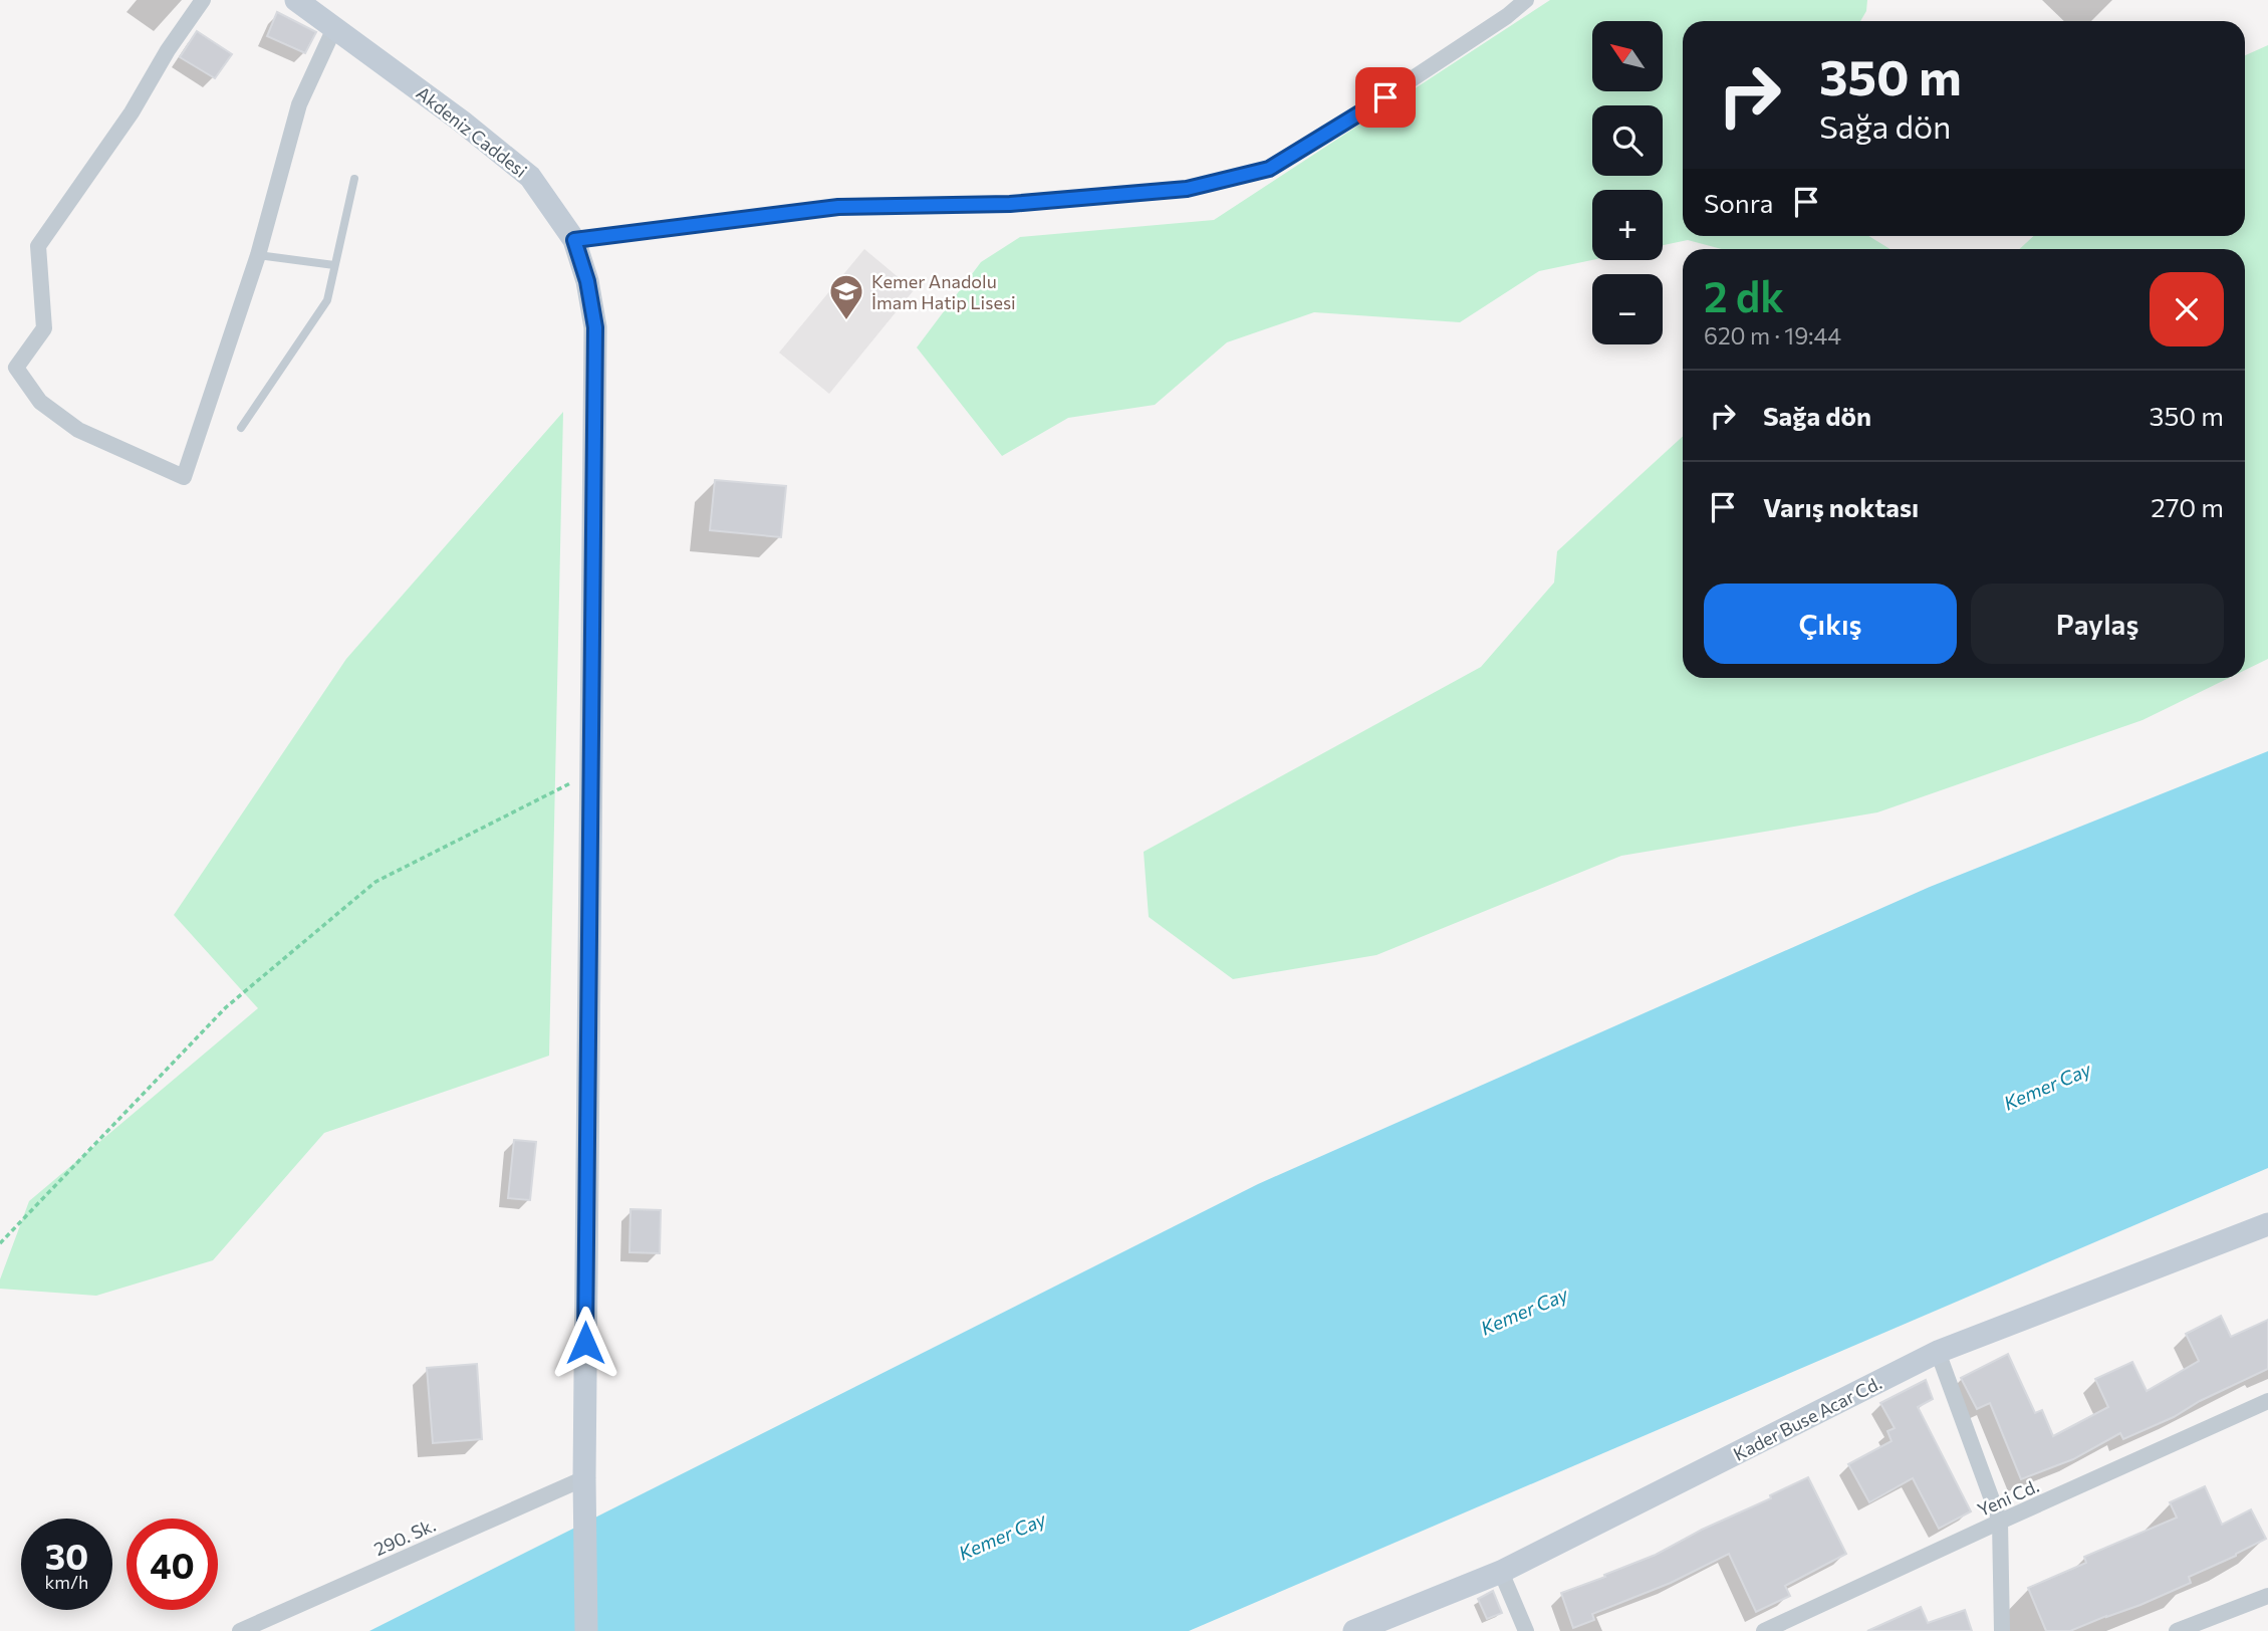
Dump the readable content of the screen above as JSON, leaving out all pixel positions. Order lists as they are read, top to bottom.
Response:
{
  "streets": {
    "street": [
      "Akdeniz Caddesi",
      "Kader Buse Acar Cd.",
      "Yeni Cd.",
      "290. Sk."
    ]
  },
  "crossings": [
    ["Akdeniz Caddesi", "290. Sk."]
  ],
  "water": ["Kemer Cay"],
  "places": {
    "school or university": ["Kemer Anadolu İmam Hatip Lisesi"]
  },
  "north": "top left",
  "page": {
    "map_buttons": ["+", "−"],
    "turn": ["350 m", "Sağa dön"],
    "then": "Sonra",
    "heading": ["2 dk", "620 m · 19:44"],
    "list": [
      {
        "name": "Sağa dön",
        "value": "350 m"
      },
      {
        "name": "Varış noktası",
        "value": "270 m"
      }
    ],
    "buttons": ["Çıkış", "Paylaş"],
    "speed": "30 km/h",
    "limit": "40"
  }
}
